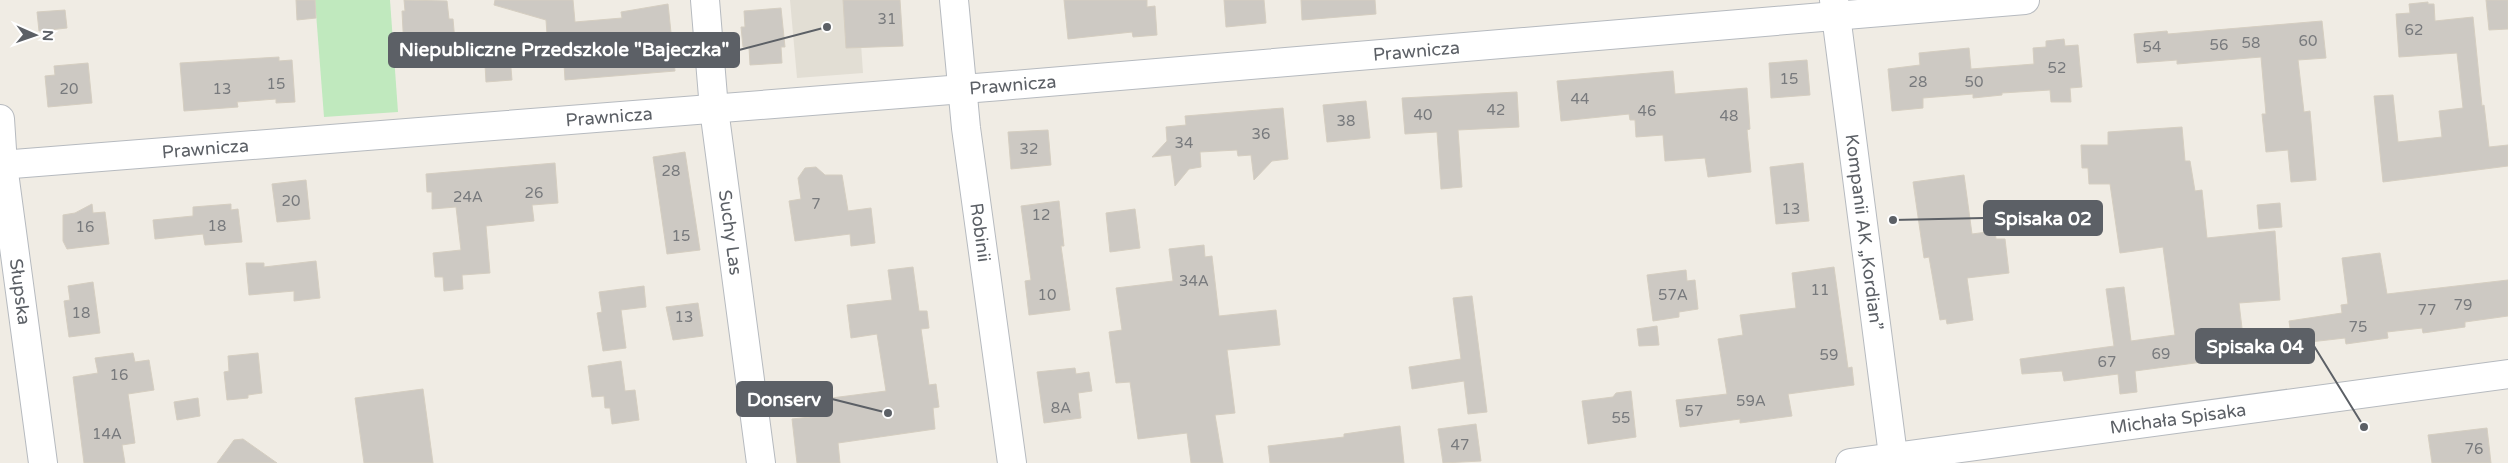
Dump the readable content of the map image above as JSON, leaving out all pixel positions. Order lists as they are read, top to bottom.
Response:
{
  "streets": {
    "street": [
      "Prawnicza",
      "Suchy Las",
      "Robinii",
      "Kompanii AK „Kordian”",
      "Słupska",
      "Michała Spisaka"
    ]
  },
  "crossings": [
    ["Prawnicza", "Suchy Las"],
    ["Prawnicza", "Robinii"],
    ["Prawnicza", "Kompanii AK „Kordian”"],
    ["Prawnicza", "Słupska"],
    ["Kompanii AK „Kordian”", "Michała Spisaka"]
  ],
  "places": [
    "Niepubliczne Przedszkole \"Bajeczka\"",
    "Spisaka 02",
    "Donserv",
    "Spisaka 04"
  ],
  "house_numbers": [
    "31",
    "62",
    "60",
    "58",
    "56",
    "54",
    "52",
    "15",
    "28",
    "50",
    "15",
    "20",
    "13",
    "44",
    "42",
    "46",
    "40",
    "48",
    "38",
    "36",
    "34",
    "32",
    "28",
    "26",
    "24A",
    "20",
    "7",
    "13",
    "12",
    "18",
    "16",
    "15",
    "34A",
    "11",
    "10",
    "57A",
    "79",
    "77",
    "18",
    "13",
    "75",
    "69",
    "59",
    "67",
    "16",
    "59A",
    "8A",
    "57",
    "55",
    "14A",
    "47",
    "76"
  ],
  "north": "right"
}
